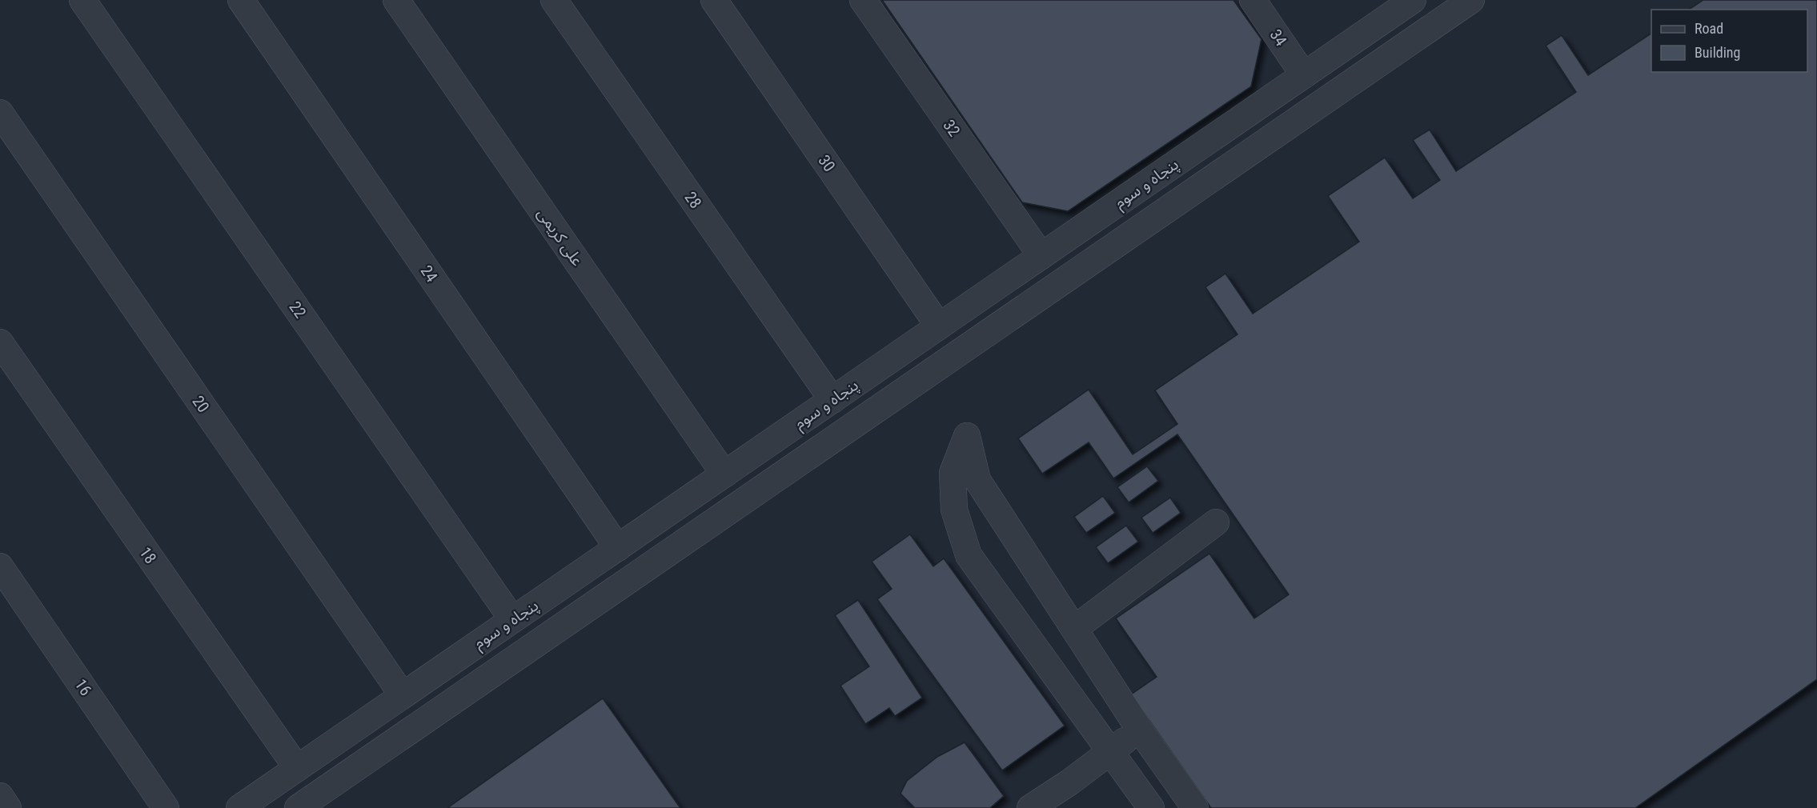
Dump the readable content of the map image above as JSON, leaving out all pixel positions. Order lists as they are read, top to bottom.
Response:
{
  "streets": {
    "street": [
      "34",
      "32",
      "30",
      "پنجاه و سوم",
      "28",
      "علی کریمی",
      "24",
      "22",
      "20",
      "18",
      "16"
    ]
  },
  "crossings": [
    ["34", "پنجاه و سوم"],
    ["32", "پنجاه و سوم"],
    ["30", "پنجاه و سوم"],
    ["پنجاه و سوم", "28"],
    ["پنجاه و سوم", "علی کریمی"],
    ["پنجاه و سوم", "24"],
    ["پنجاه و سوم", "22"],
    ["پنجاه و سوم", "20"],
    ["پنجاه و سوم", "18"]
  ],
  "legend": ["Road", "Building"]
}
